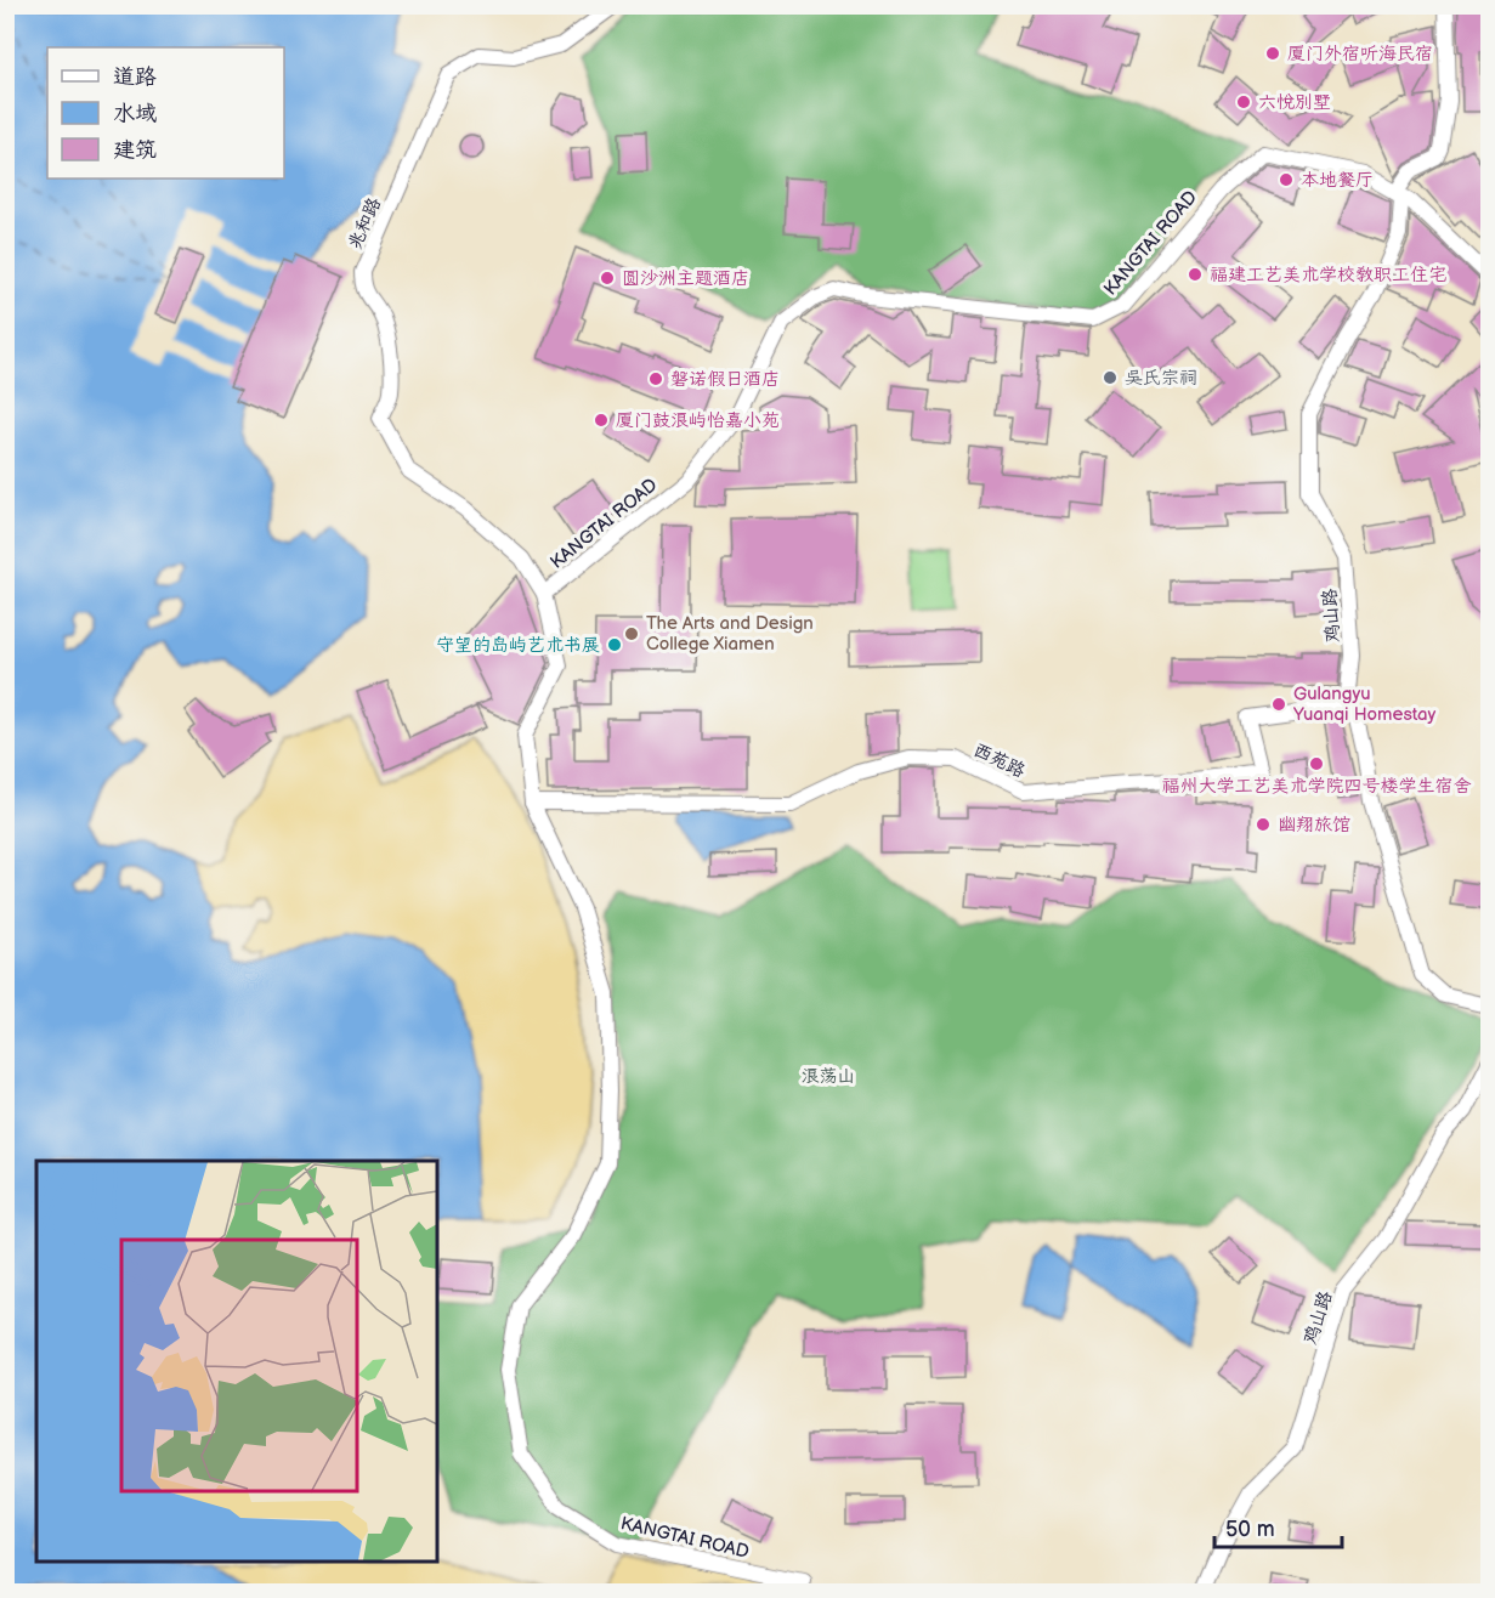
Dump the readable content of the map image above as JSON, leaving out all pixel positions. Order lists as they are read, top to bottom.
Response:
{
  "streets": {
    "street": [
      "兆和路",
      "KANGTAI ROAD",
      "鸡山路",
      "西苑路"
    ]
  },
  "crossings": [
    ["兆和路", "KANGTAI ROAD"],
    ["KANGTAI ROAD", "鸡山路"],
    ["KANGTAI ROAD", "西苑路"],
    ["鸡山路", "西苑路"]
  ],
  "parks": ["浪荡山"],
  "places": [
    "厦门外宿听海民宿",
    "六悦别墅",
    "本地餐厅",
    "福建工艺美术学校教职工住宅",
    "圆沙洲主题酒店",
    "吴氏宗祠",
    "磐诺假日酒店",
    "厦门鼓浪屿怡嘉小苑",
    "The Arts and Design College Xiamen",
    "守望的岛屿艺术书展",
    "Gulangyu Yuanqi Homestay",
    "福州大学工艺美术学院四号楼学生宿舍",
    "幽翔旅馆"
  ],
  "legend": ["道路", "水域", "建筑"],
  "scale_bar": "50 m"
}
